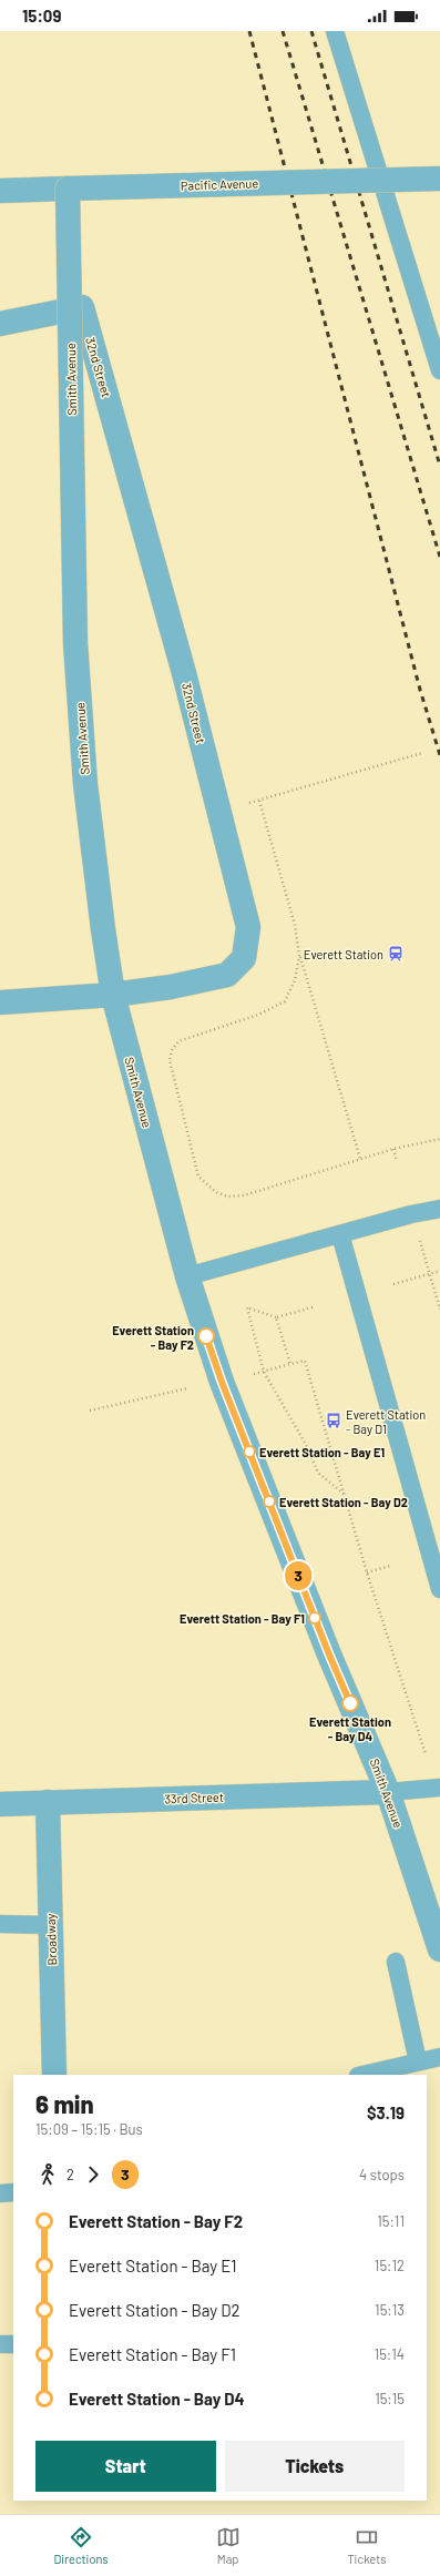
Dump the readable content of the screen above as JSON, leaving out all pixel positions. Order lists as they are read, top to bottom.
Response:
{
  "streets": {
    "street": [
      "Pacific Avenue",
      "32nd Street",
      "Smith Avenue",
      "33rd Street",
      "Broadway"
    ]
  },
  "crossings": [
    ["Pacific Avenue", "Smith Avenue"],
    ["32nd Street", "Smith Avenue"],
    ["Smith Avenue", "33rd Street"],
    ["33rd Street", "Broadway"]
  ],
  "places": {
    "station": ["Everett Station"],
    "other": [
      "Everett Station - Bay F2",
      "Everett Station - Bay E1",
      "Everett Station - Bay D2",
      "Everett Station - Bay F1",
      "Everett Station - Bay D4"
    ],
    "bus stop": ["Everett Station - Bay D1"]
  },
  "lines": ["bus line 3"],
  "page": {
    "status": "15:09",
    "on_map": "3",
    "heading": ["6 min", "15:09 – 15:15 · Bus", "$3.19"],
    "legs": ["2", "3", "4 stops"],
    "list": [
      {
        "name": "Everett Station - Bay F2",
        "value": "15:11"
      },
      {
        "name": "Everett Station - Bay E1",
        "value": "15:12"
      },
      {
        "name": "Everett Station - Bay D2",
        "value": "15:13"
      },
      {
        "name": "Everett Station - Bay F1",
        "value": "15:14"
      },
      {
        "name": "Everett Station - Bay D4",
        "value": "15:15"
      }
    ],
    "buttons": ["Start", "Tickets"],
    "tabs": ["Directions", "Map", "Tickets"]
  }
}
